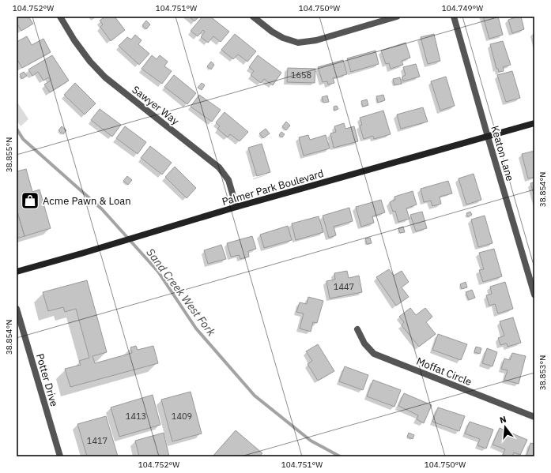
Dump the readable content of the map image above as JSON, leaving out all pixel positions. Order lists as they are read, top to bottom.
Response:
{
  "streets": {
    "main road": ["Palmer Park Boulevard"],
    "street": [
      "Sawyer Way",
      "Keaton Lane",
      "Moffat Circle",
      "Potter Drive"
    ]
  },
  "crossings": [
    ["Sawyer Way", "Palmer Park Boulevard"],
    ["Keaton Lane", "Palmer Park Boulevard"]
  ],
  "water": ["Sand Creek West Fork"],
  "places": {
    "shop": ["Acme Pawn & Loan"]
  },
  "house_numbers": [
    "1658",
    "1447",
    "1413",
    "1409",
    "1417"
  ],
  "north": "top",
  "coordinates": [
    "104.752°W",
    "104.751°W",
    "104.750°W",
    "104.749°W",
    "38.855°N",
    "38.854°N",
    "38.853°N"
  ]
}
